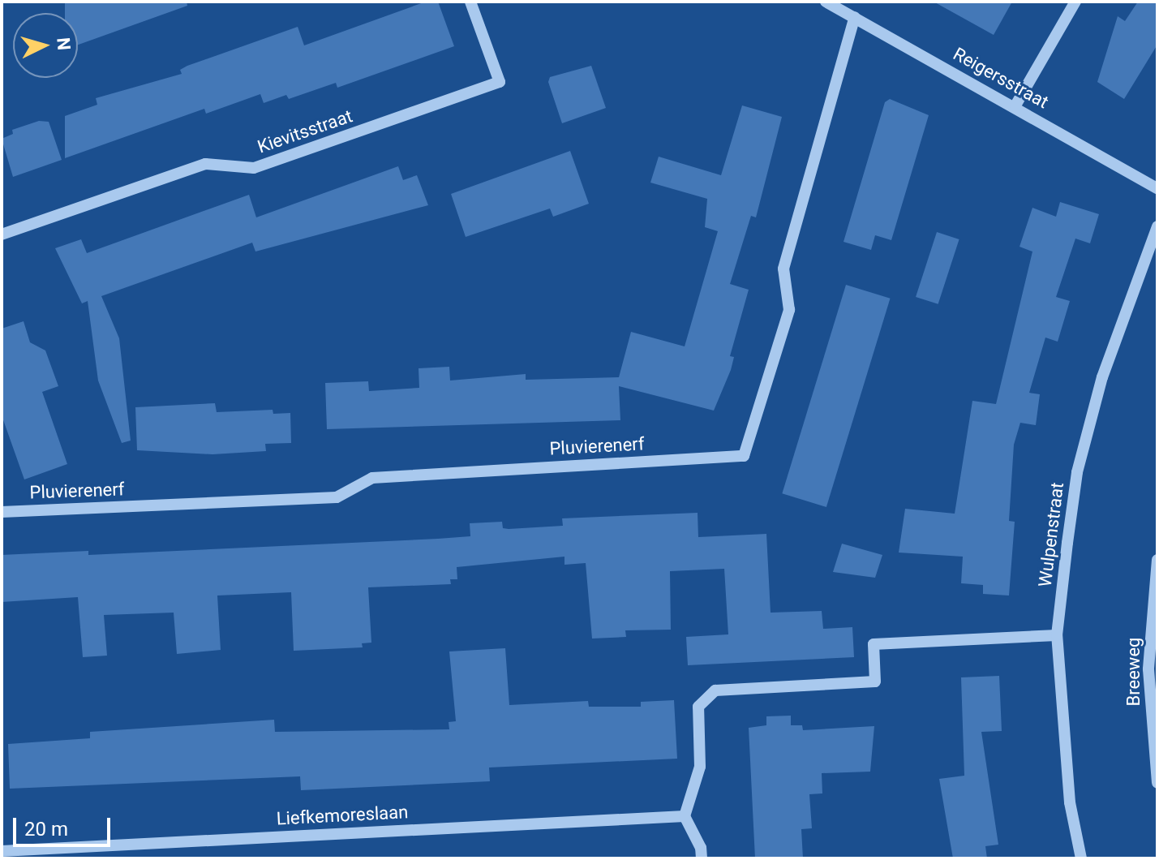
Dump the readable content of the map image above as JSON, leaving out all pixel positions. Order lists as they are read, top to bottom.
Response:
{
  "streets": {
    "street": [
      "Reigersstraat",
      "Kievitsstraat",
      "Pluvierenerf",
      "Wulpenstraat",
      "Breeweg",
      "Liefkemoreslaan"
    ]
  },
  "crossings": [
    ["Reigersstraat", "Pluvierenerf"]
  ],
  "scale_bar": "20 m",
  "north": "right"
}
